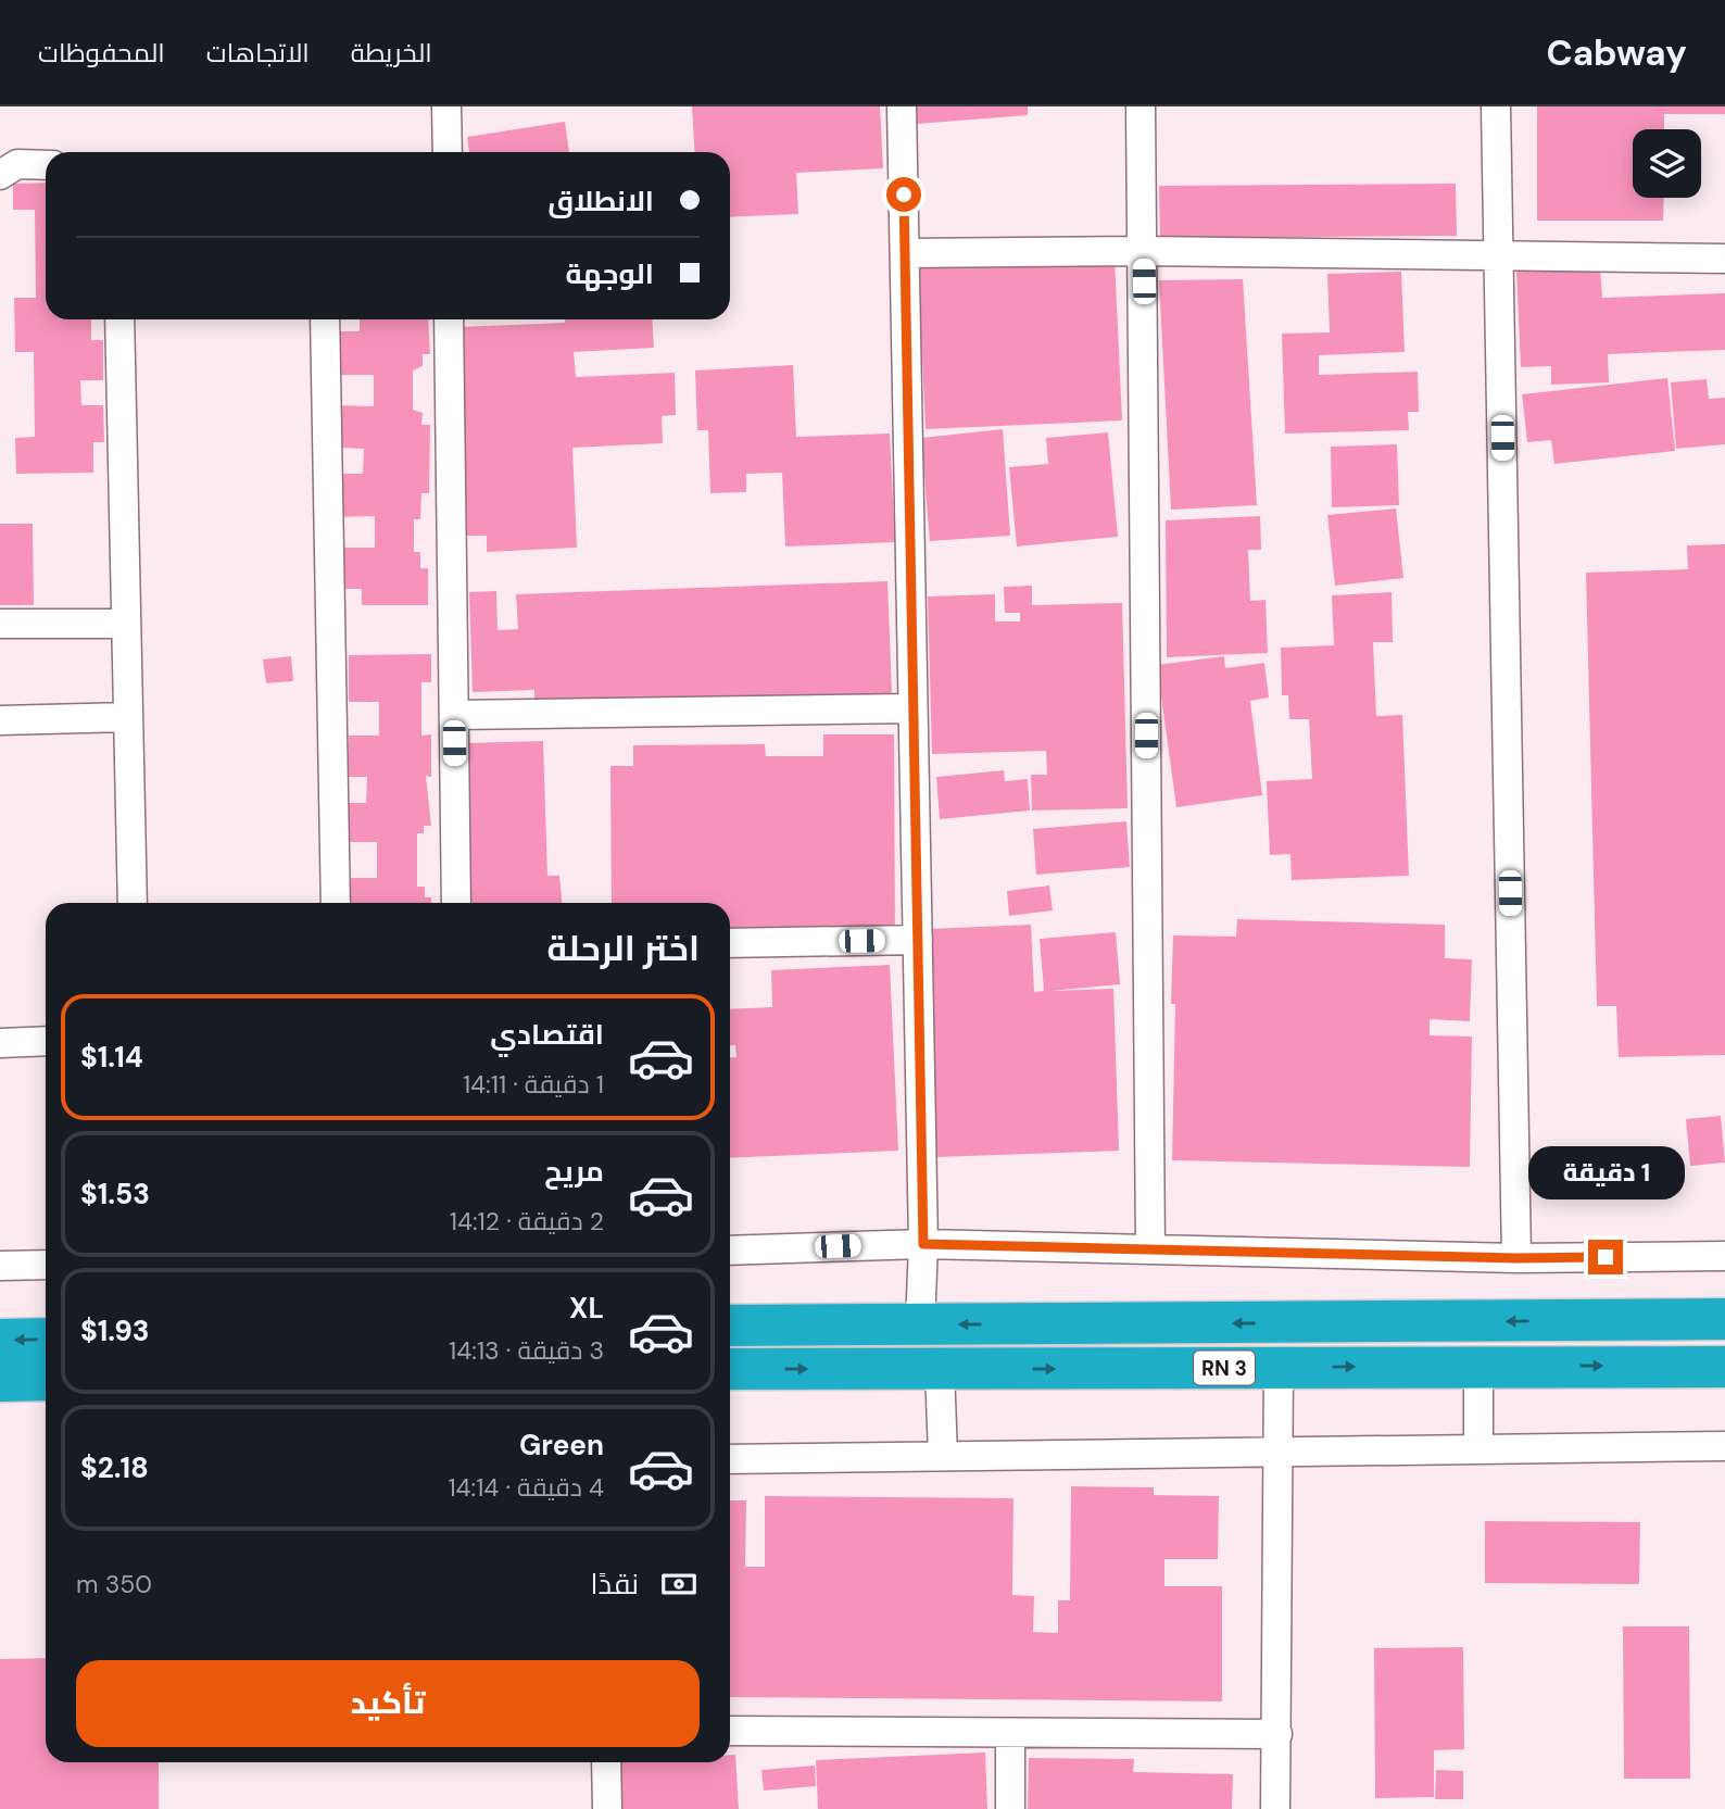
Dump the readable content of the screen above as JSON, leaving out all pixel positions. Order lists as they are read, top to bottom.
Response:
{
  "streets": {
    "highway": ["RN 3"]
  },
  "page": {
    "header": "Cabway",
    "nav": ["الخريطة", "الاتجاهات", "المحفوظات"],
    "banner": ["الانطلاق", "الوجهة"],
    "heading": "اختر الرحلة",
    "list": [
      {
        "name": "اقتصادي",
        "note": "1 دقيقة · 14:11",
        "value": "$1.14"
      },
      {
        "name": "مريح",
        "note": "2 دقيقة · 14:12",
        "value": "$1.53"
      },
      {
        "name": "XL",
        "note": "3 دقيقة · 14:13",
        "value": "$1.93"
      },
      {
        "name": "Green",
        "note": "4 دقيقة · 14:14",
        "value": "$2.18"
      }
    ],
    "bubble": "1 دقيقة",
    "pay": ["نقدًا", "350 m"],
    "buttons": "تأكيد"
  }
}
